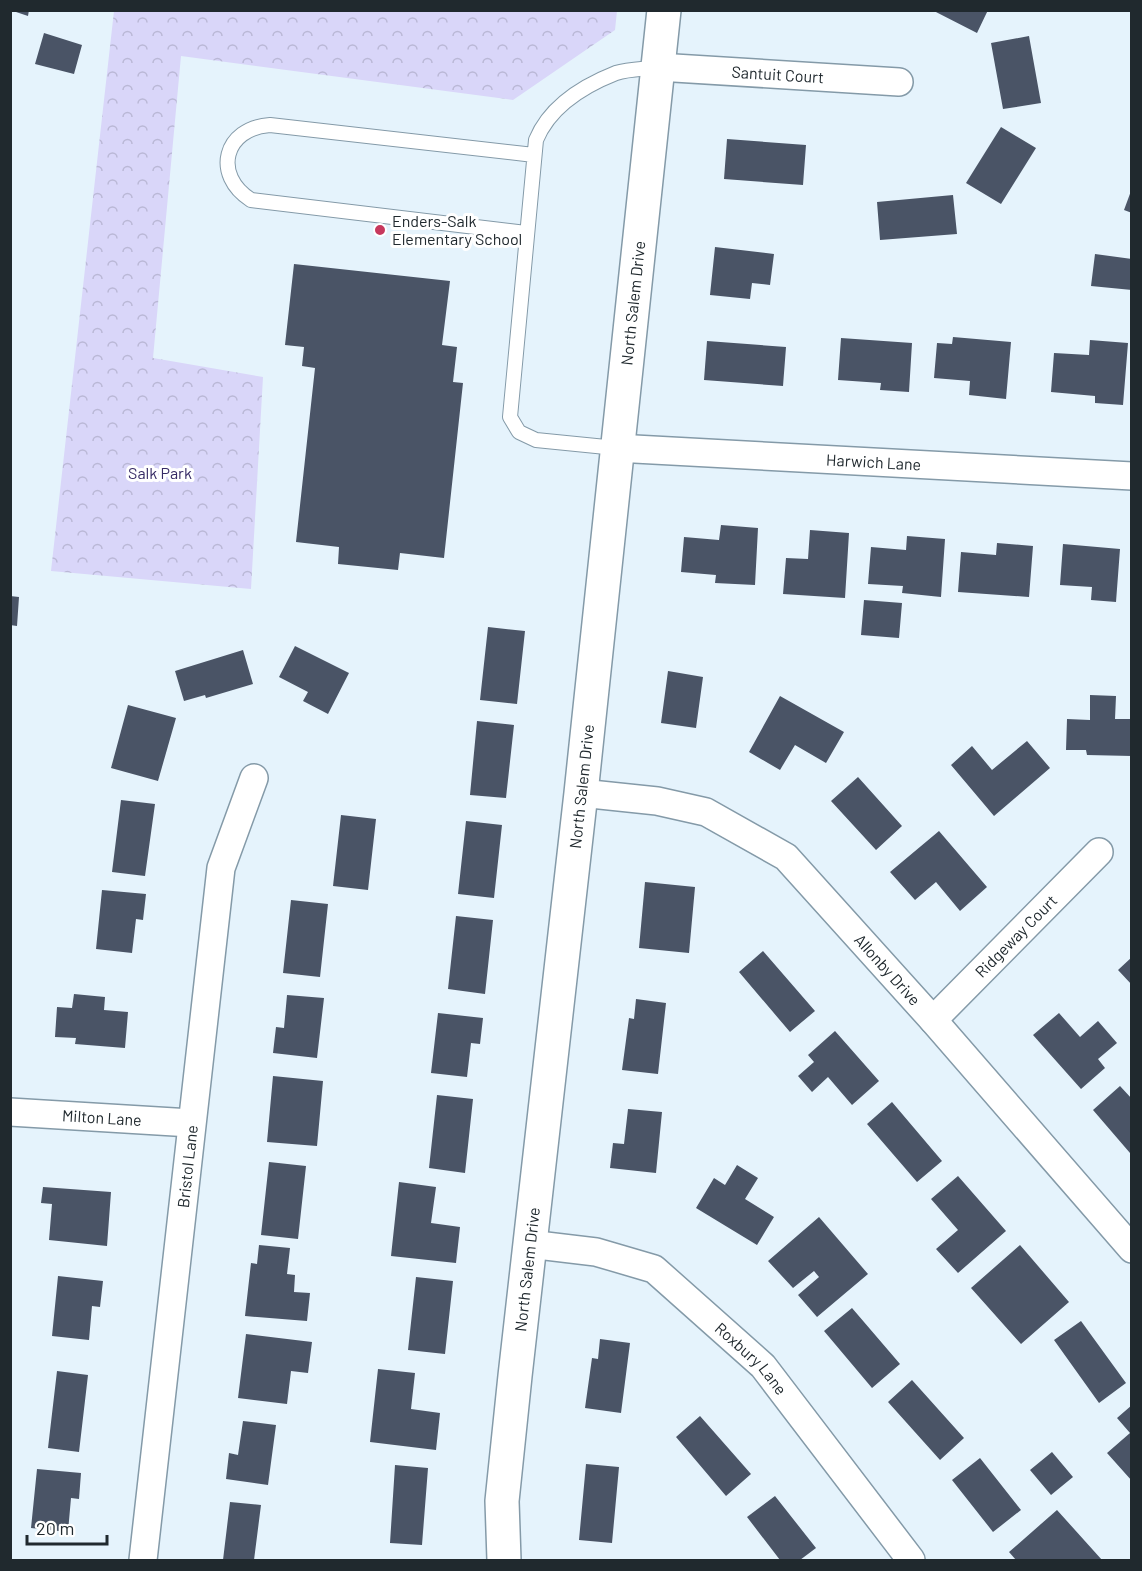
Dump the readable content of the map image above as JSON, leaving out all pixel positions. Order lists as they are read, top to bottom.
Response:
{
  "streets": {
    "street": [
      "Santuit Court",
      "North Salem Drive",
      "Harwich Lane",
      "Ridgeway Court",
      "Allonby Drive",
      "Milton Lane",
      "Bristol Lane",
      "Roxbury Lane"
    ]
  },
  "crossings": [
    ["Santuit Court", "North Salem Drive"],
    ["North Salem Drive", "Harwich Lane"],
    ["North Salem Drive", "Allonby Drive"],
    ["North Salem Drive", "Roxbury Lane"],
    ["Ridgeway Court", "Allonby Drive"],
    ["Milton Lane", "Bristol Lane"]
  ],
  "parks": ["Salk Park"],
  "places": ["Enders-Salk Elementary School"],
  "scale_bar": "20 m"
}
